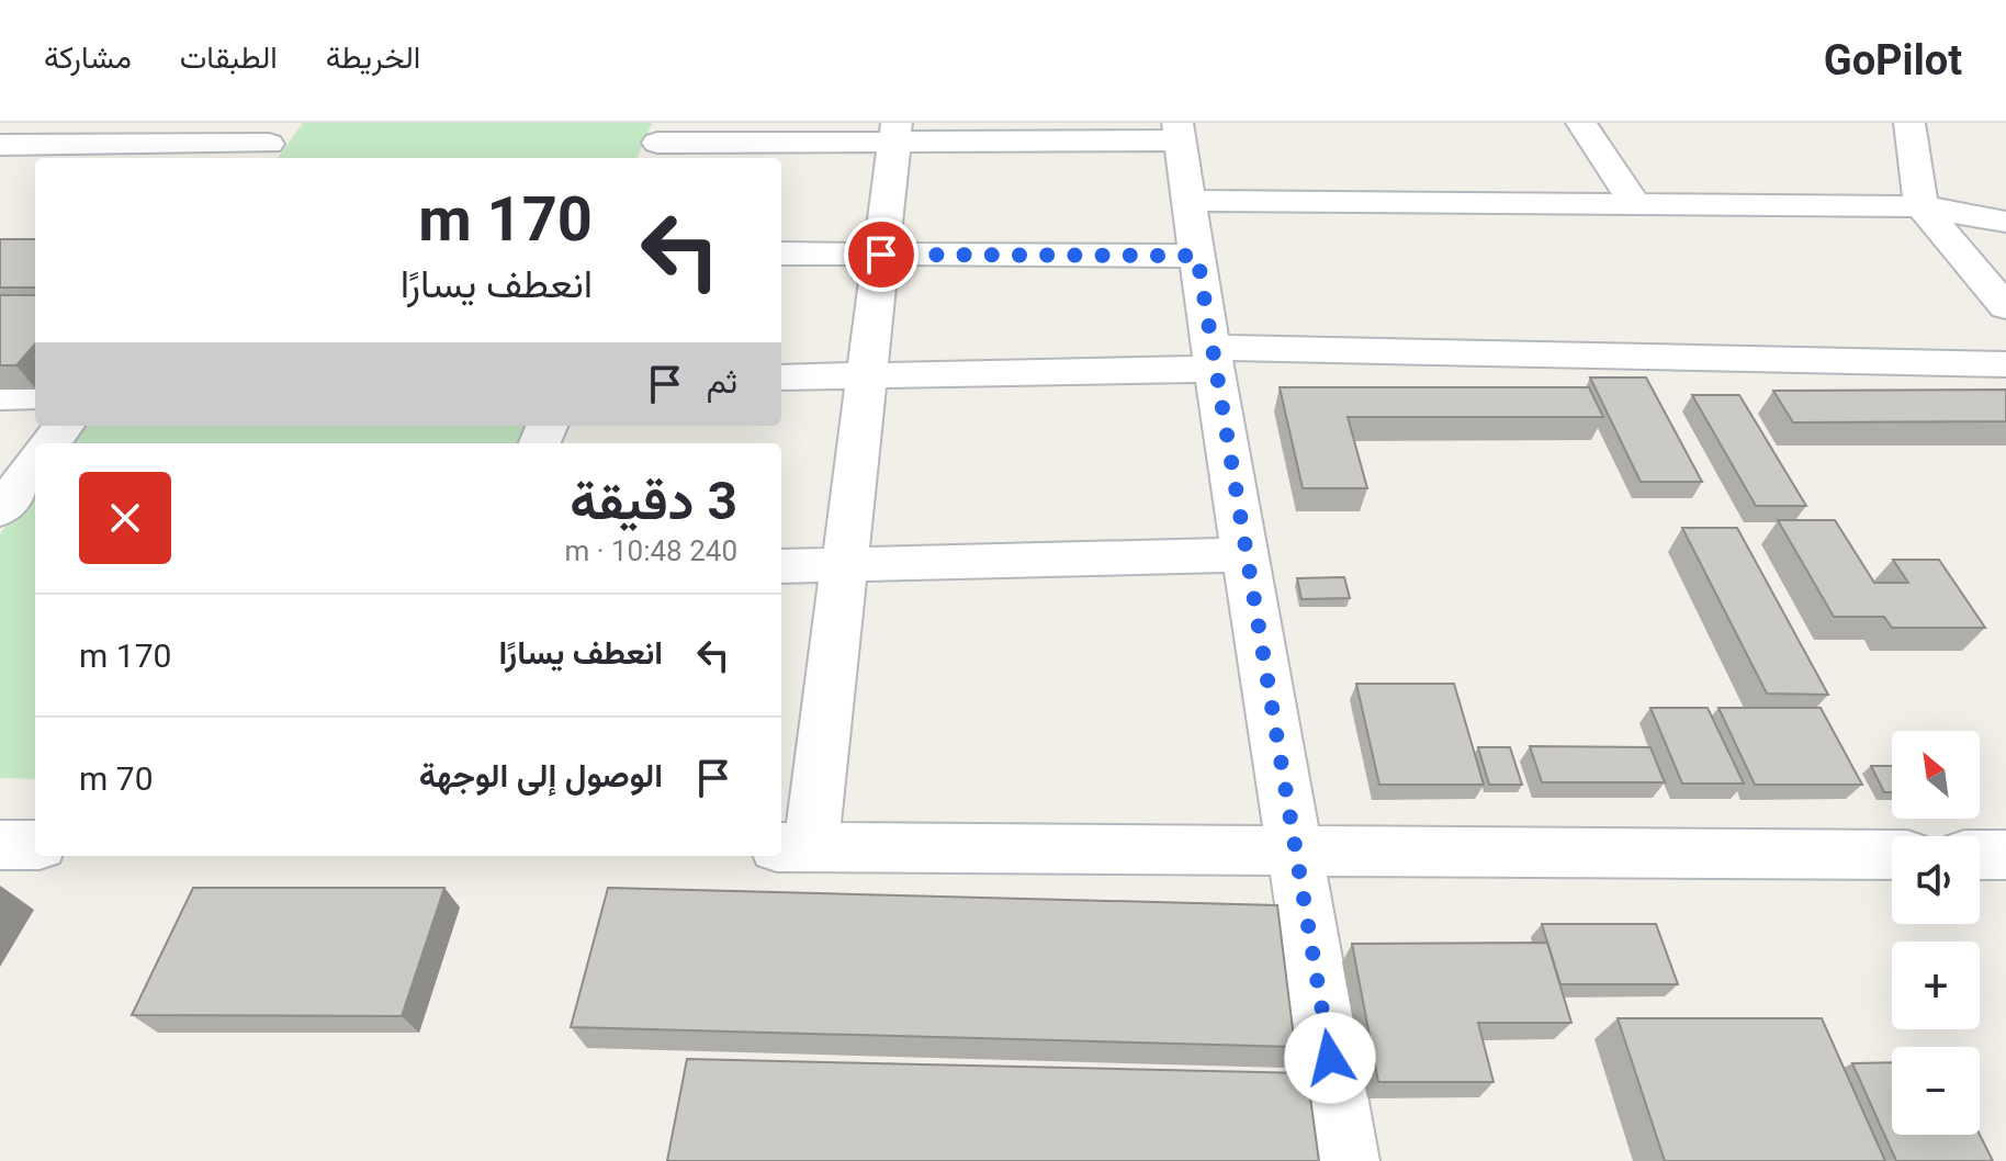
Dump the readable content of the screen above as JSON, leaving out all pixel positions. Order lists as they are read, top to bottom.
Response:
{
  "north": "top left",
  "page": {
    "header": "GoPilot",
    "nav": ["الخريطة", "الطبقات", "مشاركة"],
    "turn": ["170 m", "انعطف يسارًا"],
    "then": "ثم",
    "heading": ["3 دقيقة", "240 m · 10:48"],
    "list": [
      {
        "name": "انعطف يسارًا",
        "value": "170 m"
      },
      {
        "name": "الوصول إلى الوجهة",
        "value": "70 m"
      }
    ],
    "map_buttons": ["+", "−"]
  }
}
